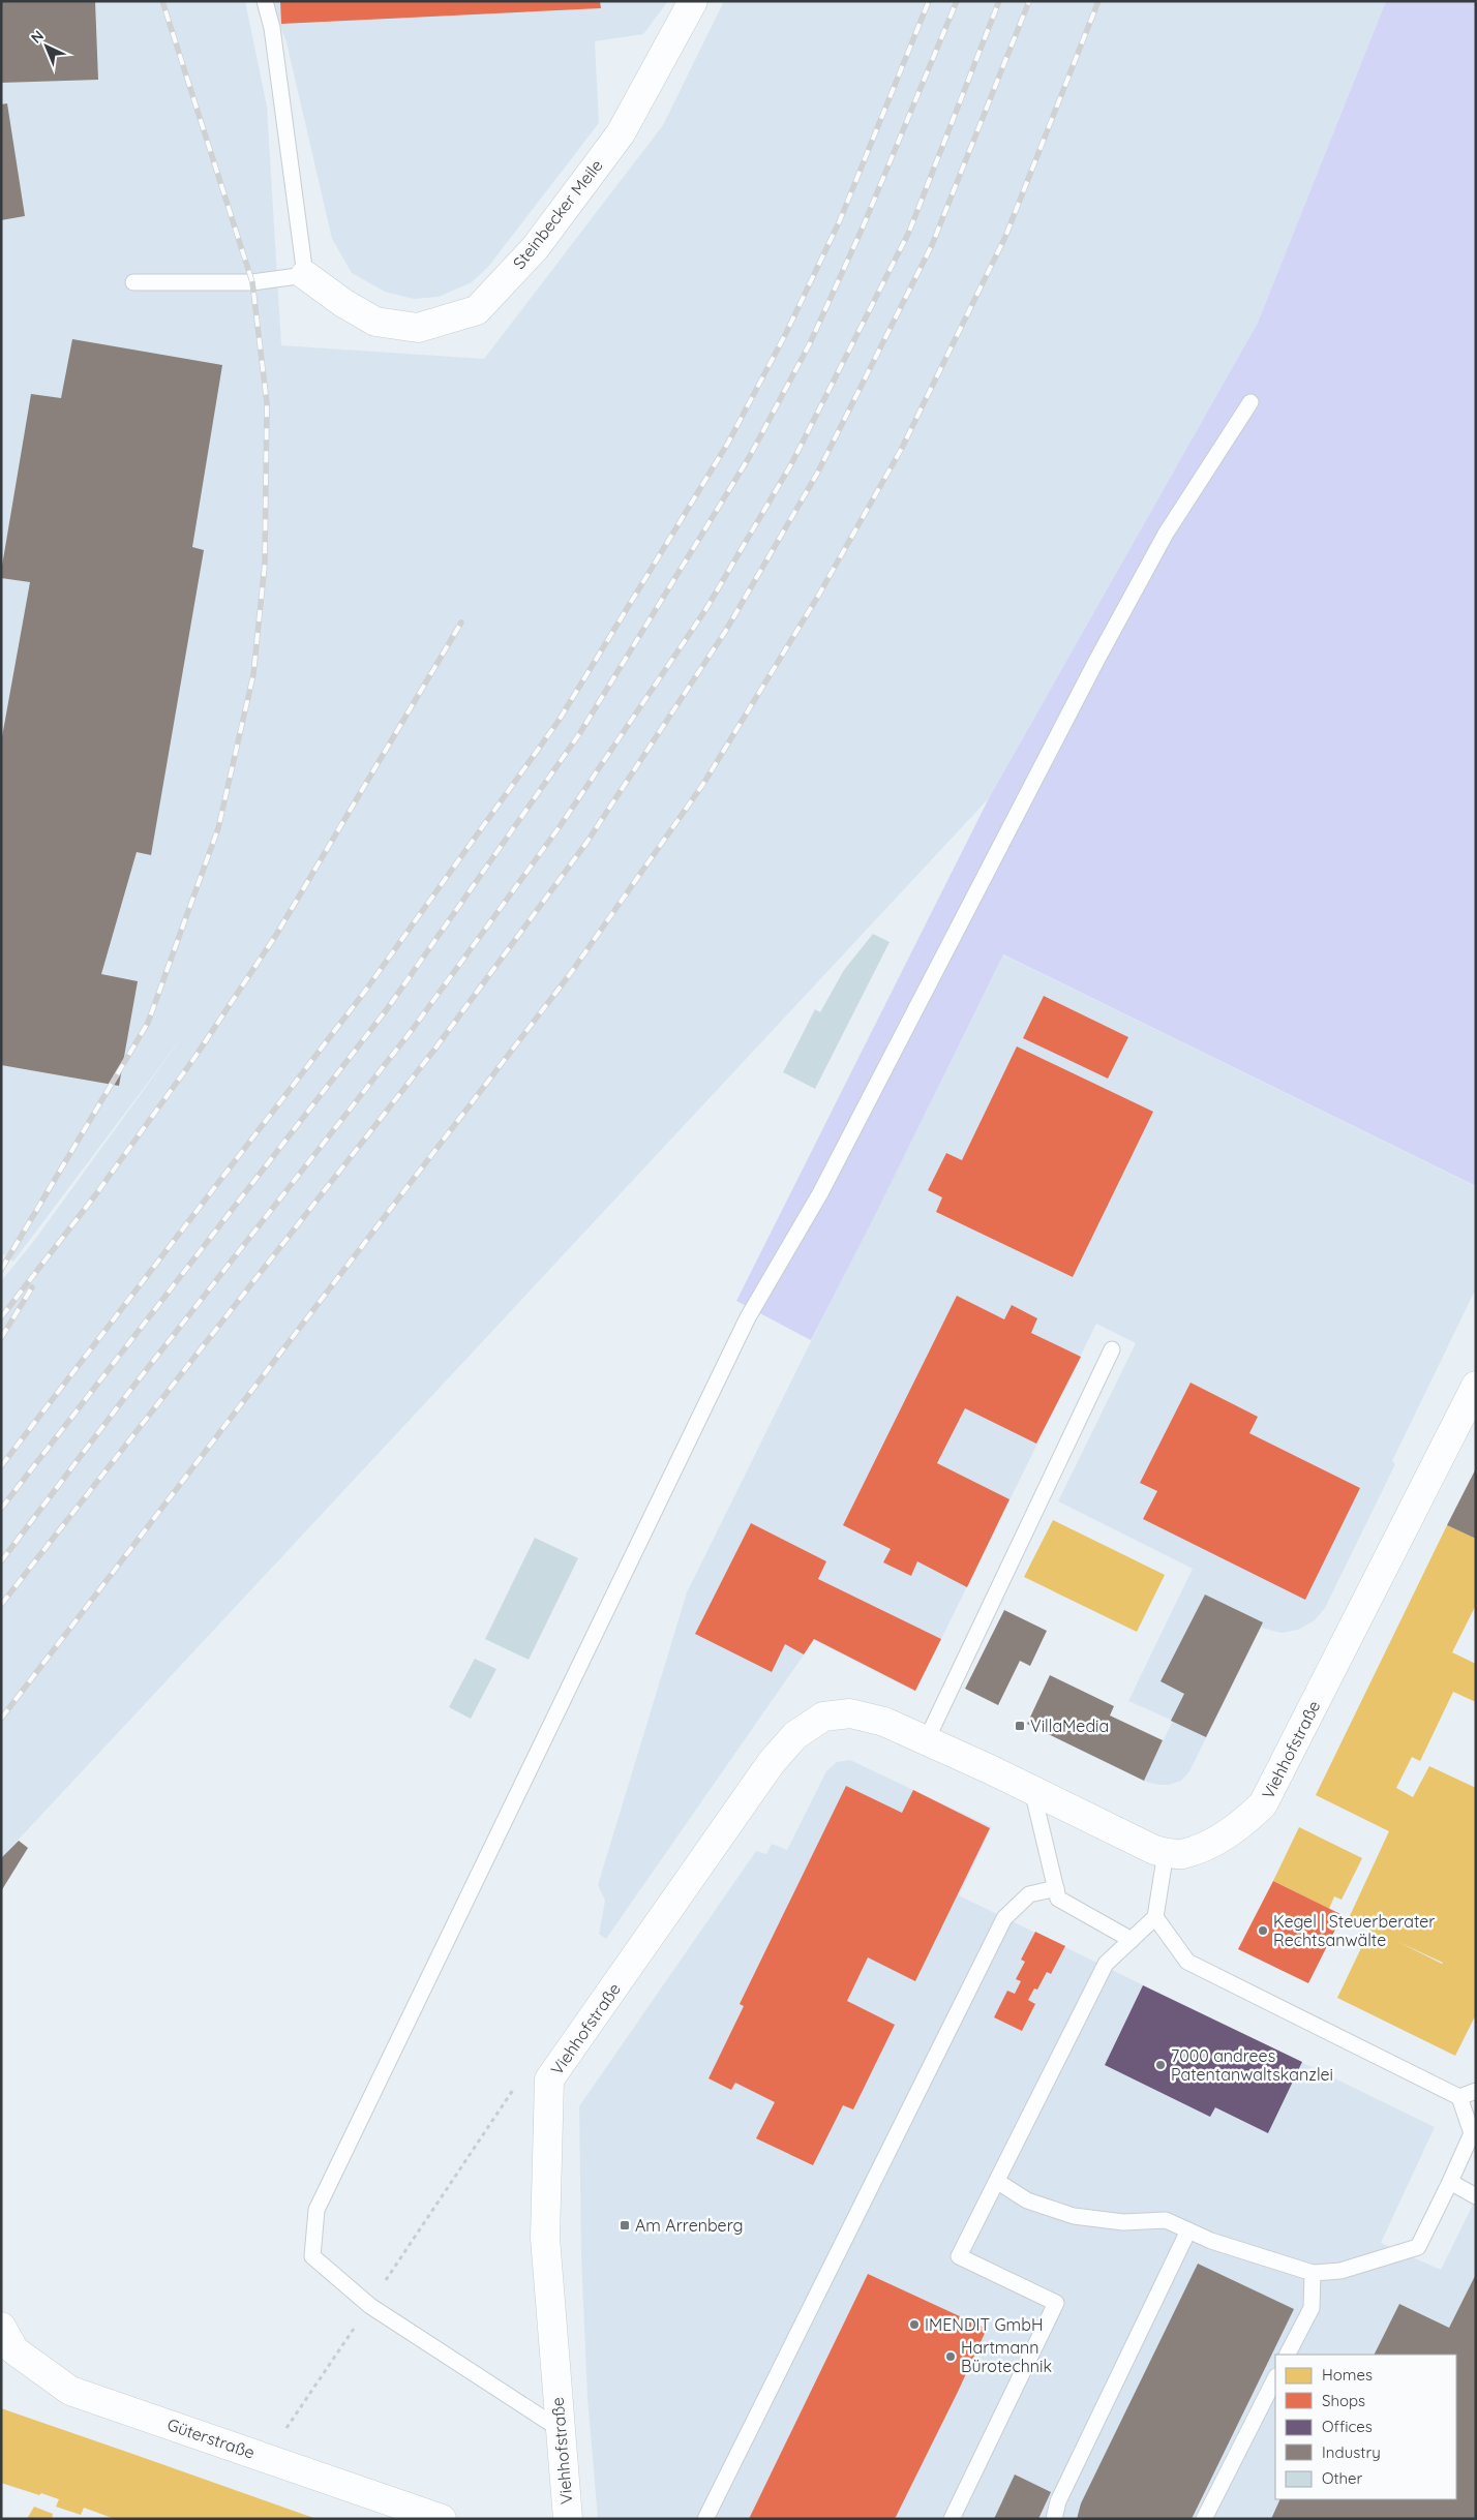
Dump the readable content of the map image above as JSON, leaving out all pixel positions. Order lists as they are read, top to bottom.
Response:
{
  "streets": {
    "street": ["Steinbecker Meile", "Viehhofstraße", "Güterstraße"]
  },
  "places": {
    "transit": ["VillaMedia", "Am Arrenberg"],
    "other": [
      "Kegel | Steuerberater Rechtsanwälte",
      "7000 andrees Patentanwaltskanzlei",
      "IMENDIT GmbH",
      "Hartmann Bürotechnik"
    ]
  },
  "legend": [
    "Homes",
    "Shops",
    "Offices",
    "Industry",
    "Other"
  ],
  "north": "top left"
}
